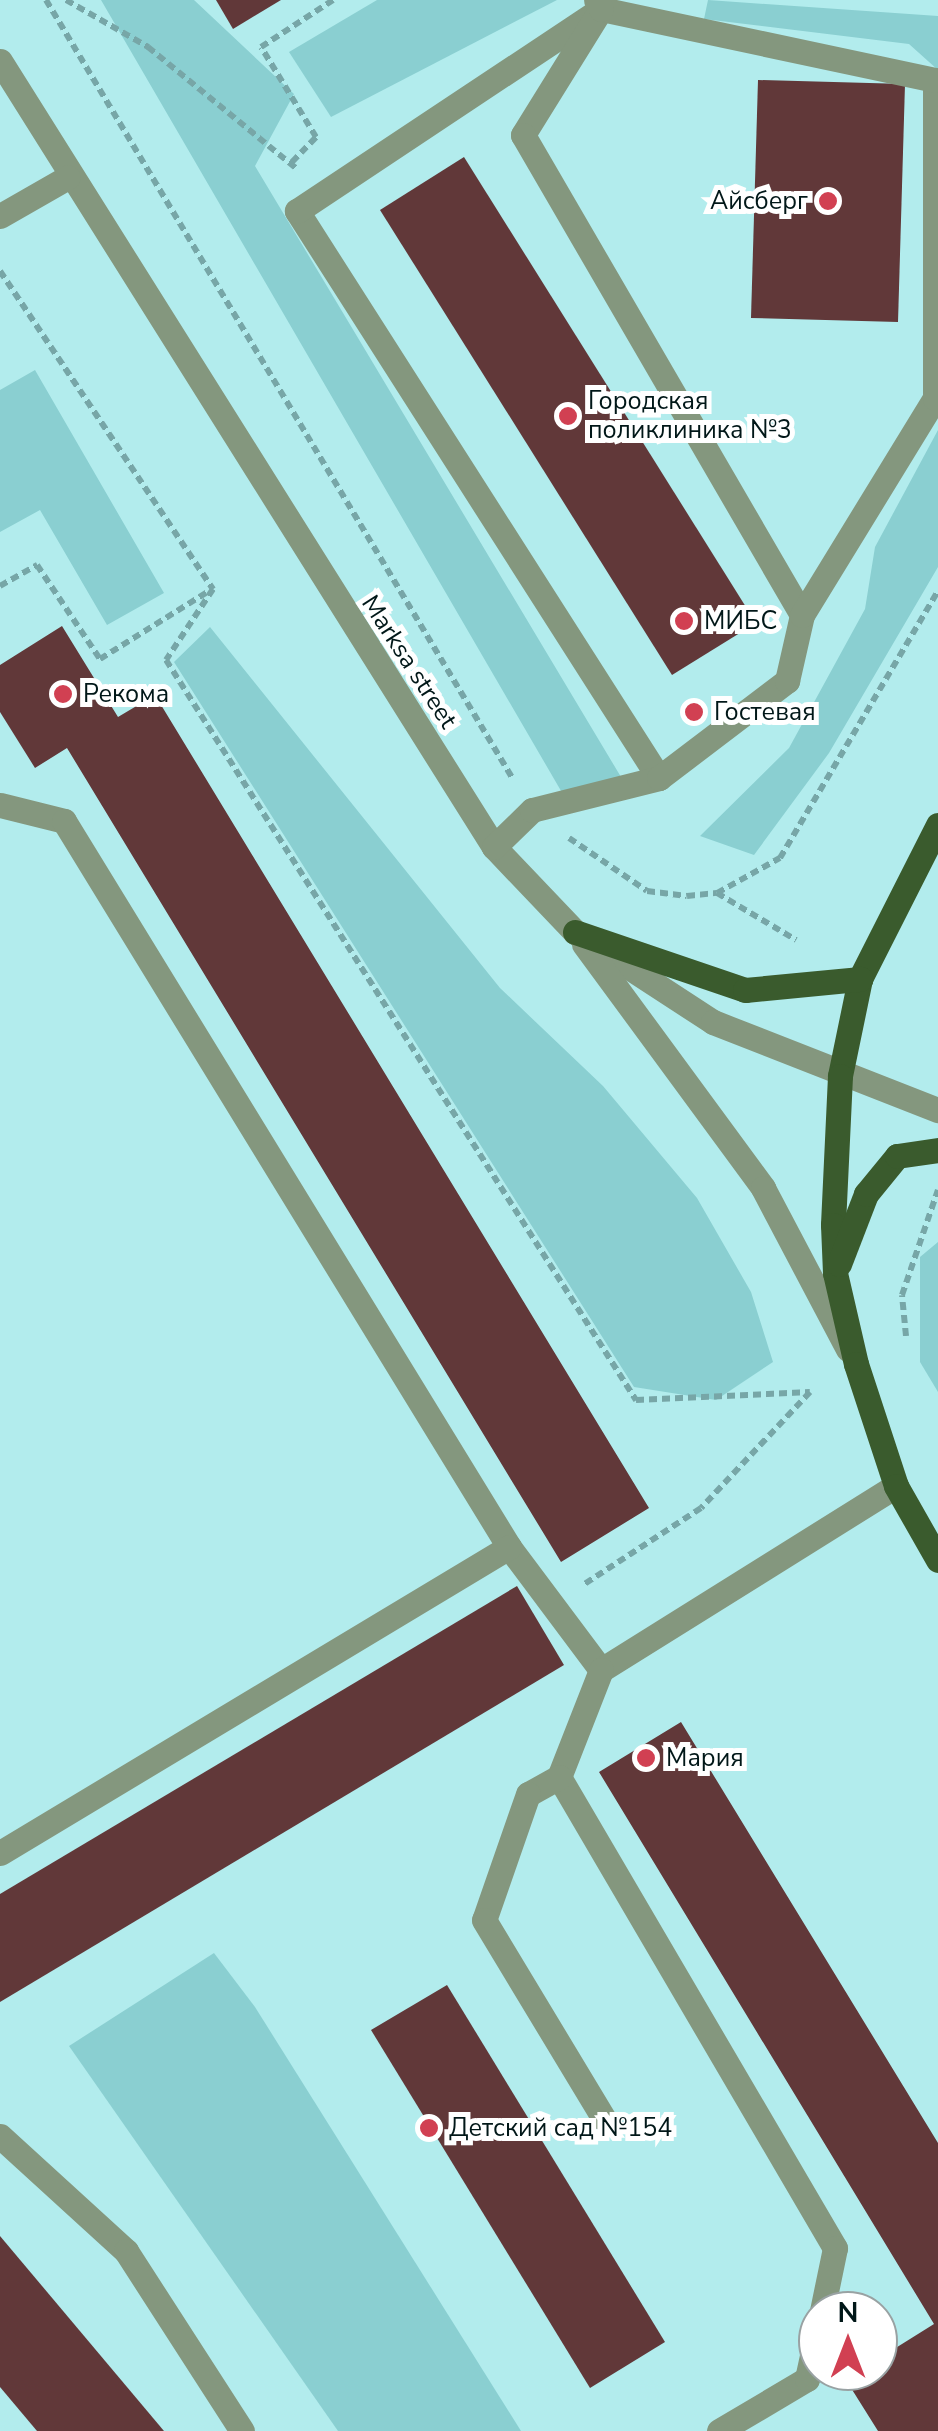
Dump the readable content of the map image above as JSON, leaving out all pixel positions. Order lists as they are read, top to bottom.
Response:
{
  "streets": {
    "street": ["Marksa street"]
  },
  "places": [
    "Айсберг",
    "Городская поликлиника №3",
    "МИБС",
    "Рекома",
    "Гостевая",
    "Мария",
    "Детский сад №154"
  ],
  "north": "top"
}
